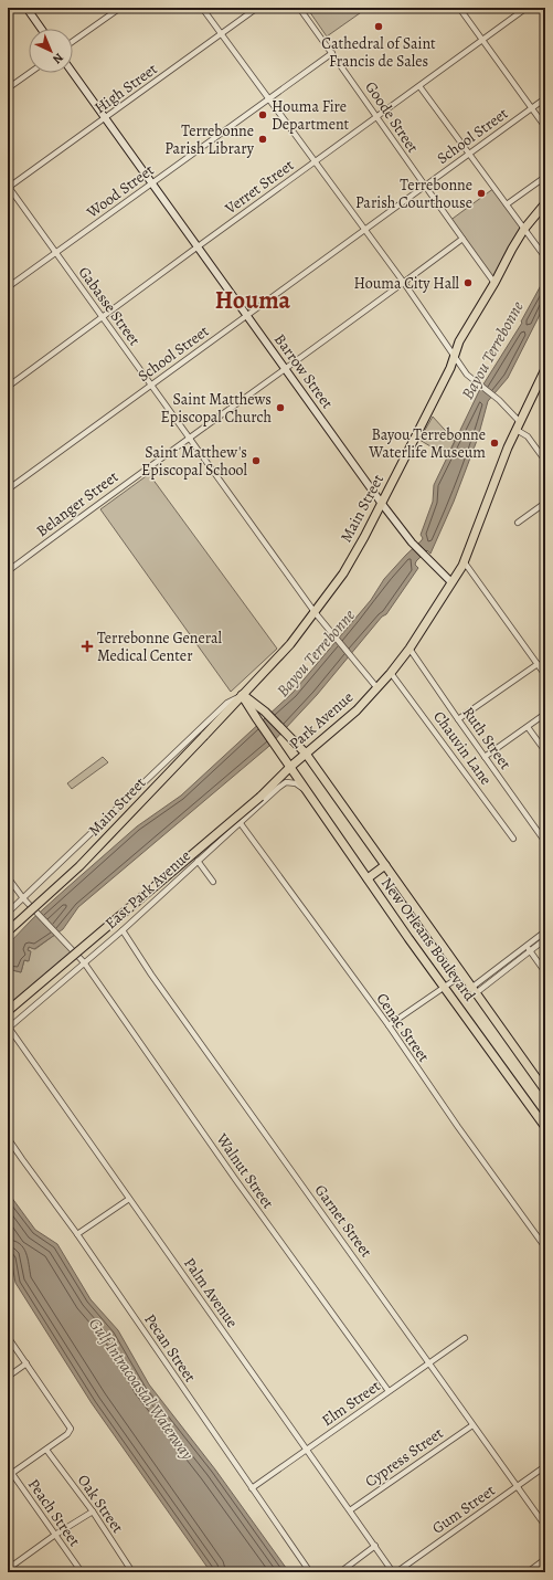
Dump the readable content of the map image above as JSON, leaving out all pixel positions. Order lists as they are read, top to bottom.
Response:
{
  "streets": {
    "main road": [
      "Barrow Street",
      "Main Street",
      "Park Avenue",
      "New Orleans Boulevard"
    ],
    "street": [
      "High Street",
      "Goode Street",
      "School Street",
      "Verret Street",
      "Wood Street",
      "Gabasse Street",
      "Belanger Street",
      "Ruth Street",
      "Chauvin Lane",
      "East Park Avenue",
      "Cenac Street",
      "Walnut Street",
      "Garnet Street",
      "Palm Avenue",
      "Pecan Street",
      "Elm Street",
      "Cypress Street",
      "Oak Street",
      "Gum Street",
      "Peach Street"
    ]
  },
  "crossings": [
    ["High Street", "Gabasse Street"],
    ["High Street", "Barrow Street"],
    ["Goode Street", "School Street"],
    ["Goode Street", "Verret Street"],
    ["Goode Street", "Wood Street"],
    ["Goode Street", "Belanger Street"],
    ["Goode Street", "Main Street"],
    ["School Street", "Gabasse Street"],
    ["School Street", "Barrow Street"],
    ["Verret Street", "Gabasse Street"],
    ["Verret Street", "Barrow Street"],
    ["Wood Street", "Gabasse Street"],
    ["Wood Street", "Barrow Street"],
    ["Gabasse Street", "Belanger Street"],
    ["Gabasse Street", "Main Street"],
    ["Gabasse Street", "Park Avenue"],
    ["Barrow Street", "Belanger Street"],
    ["Barrow Street", "Main Street"],
    ["Barrow Street", "Park Avenue"],
    ["Main Street", "New Orleans Boulevard"],
    ["Main Street", "Walnut Street"],
    ["Park Avenue", "Ruth Street"],
    ["Park Avenue", "Chauvin Lane"],
    ["Park Avenue", "New Orleans Boulevard"],
    ["East Park Avenue", "New Orleans Boulevard"],
    ["East Park Avenue", "Cenac Street"],
    ["East Park Avenue", "Walnut Street"],
    ["East Park Avenue", "Garnet Street"],
    ["East Park Avenue", "Palm Avenue"],
    ["Walnut Street", "Elm Street"],
    ["Garnet Street", "Elm Street"],
    ["Garnet Street", "Cypress Street"],
    ["Garnet Street", "Gum Street"],
    ["Palm Avenue", "Elm Street"],
    ["Palm Avenue", "Cypress Street"],
    ["Palm Avenue", "Gum Street"],
    ["Pecan Street", "Elm Street"]
  ],
  "districts": ["Houma"],
  "water": ["Bayou Terrebonne", "Gulf Intracoastal Waterway"],
  "places": {
    "other": [
      "Cathedral of Saint Francis de Sales",
      "Houma Fire Department",
      "Terrebonne Parish Library",
      "Terrebonne Parish Courthouse",
      "Houma City Hall",
      "Saint Matthews Episcopal Church",
      "Bayou Terrebonne Waterlife Museum",
      "Saint Matthew's Episcopal School"
    ],
    "health": ["Terrebonne General Medical Center"]
  },
  "north": "bottom right"
}
